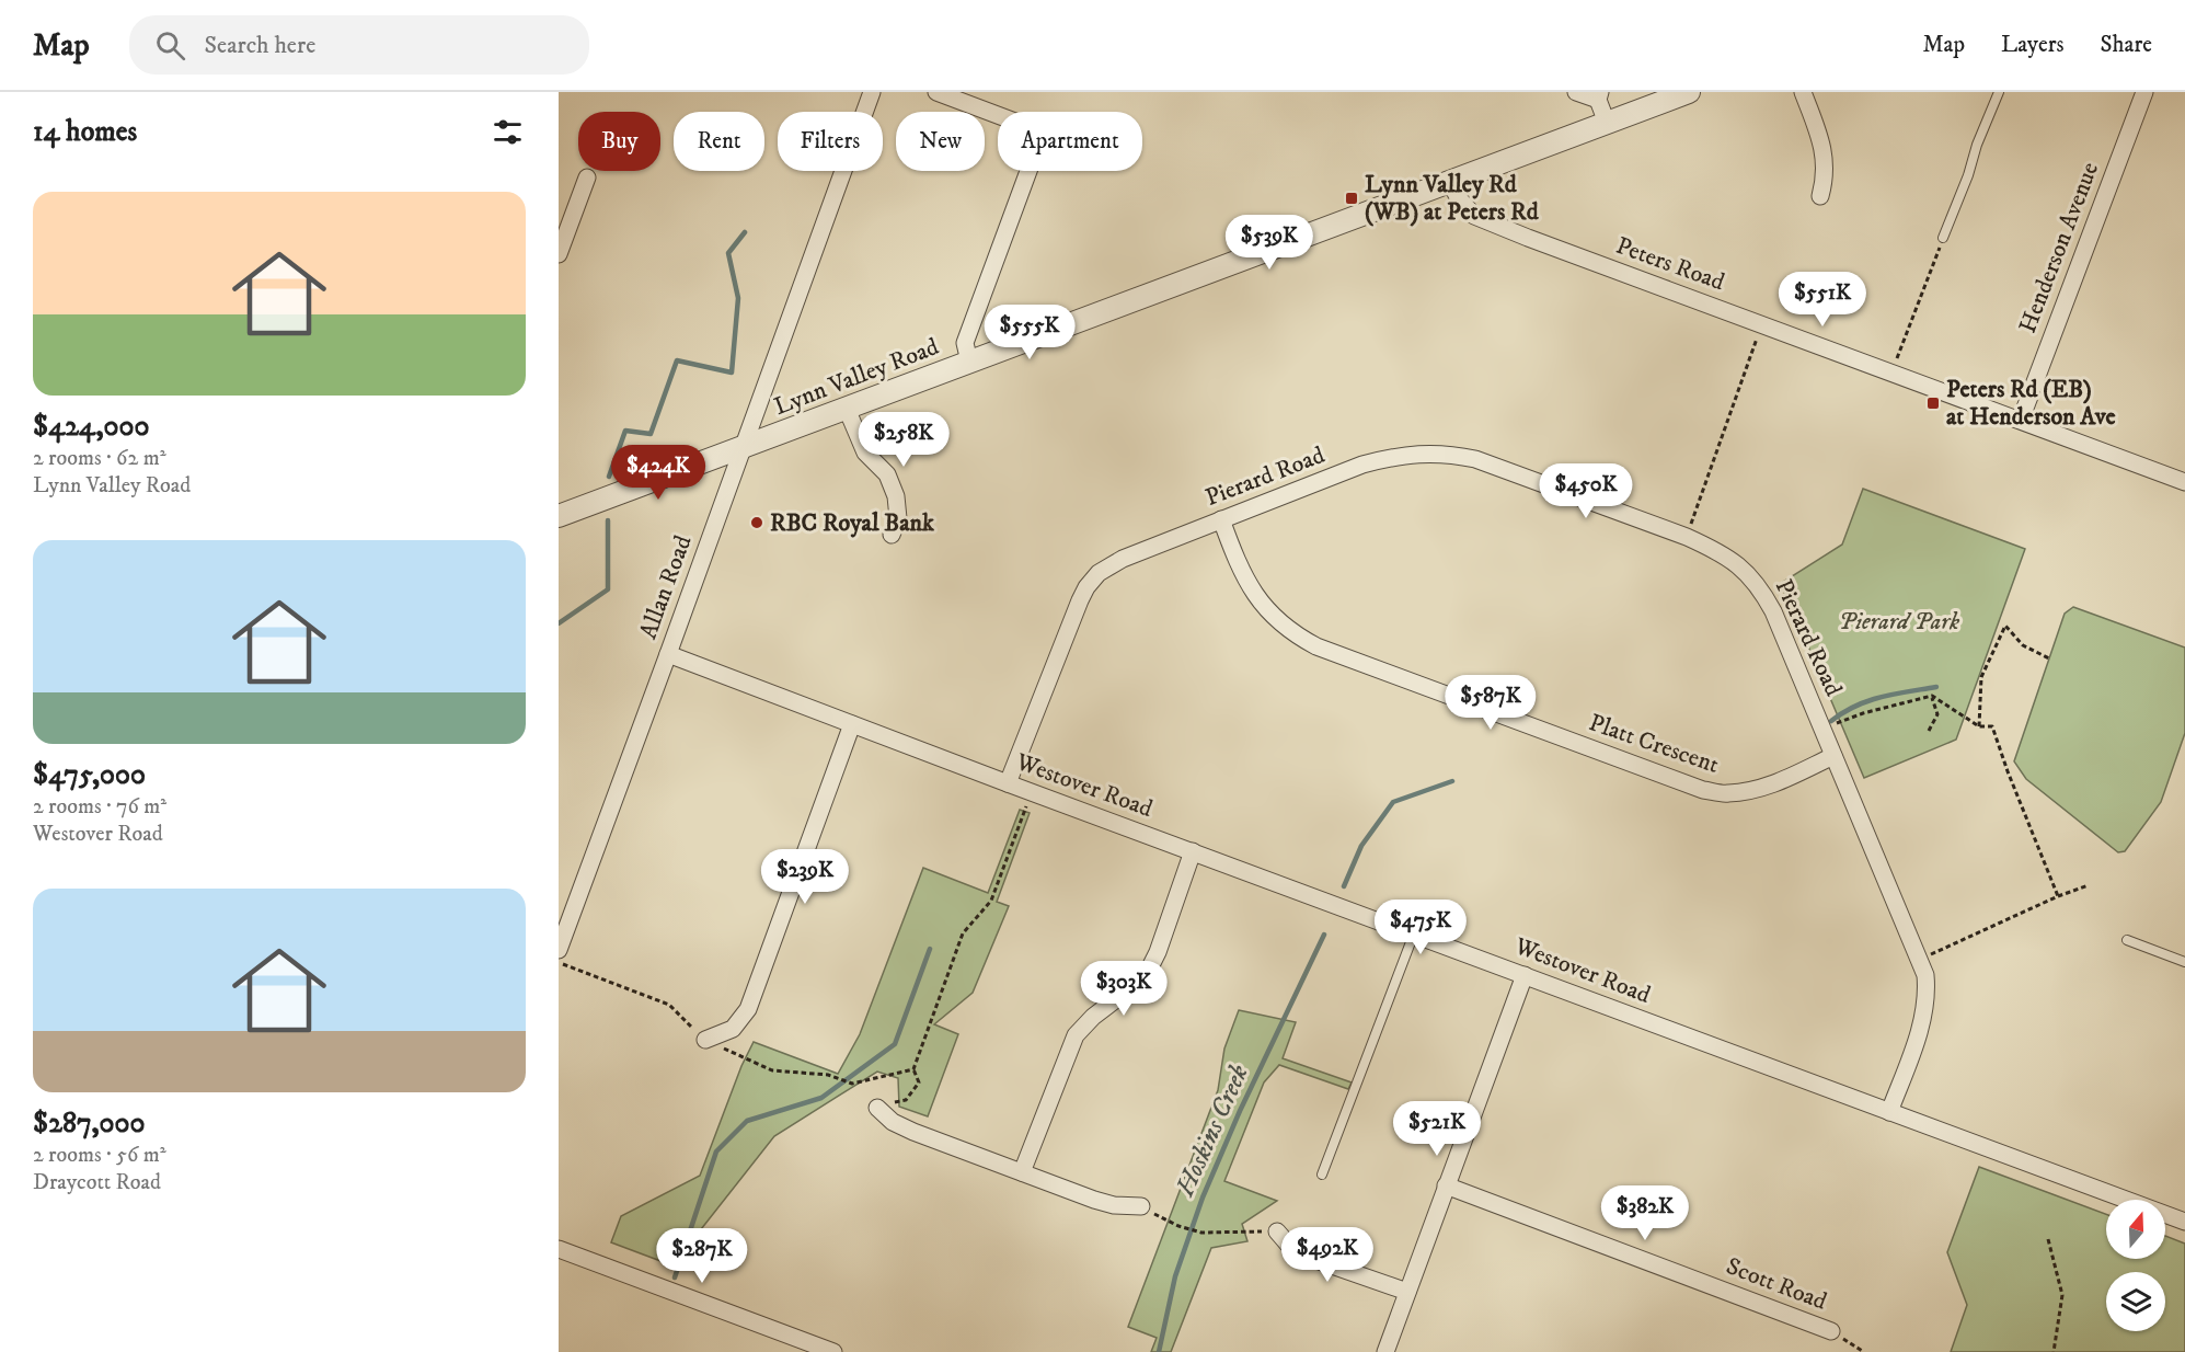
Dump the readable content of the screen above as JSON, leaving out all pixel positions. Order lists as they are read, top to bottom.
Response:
{
  "streets": {
    "street": [
      "Henderson Avenue",
      "Peters Road",
      "Lynn Valley Road",
      "Pierard Road",
      "Allan Road",
      "Platt Crescent",
      "Westover Road",
      "Scott Road"
    ]
  },
  "crossings": [
    ["Henderson Avenue", "Peters Road"],
    ["Peters Road", "Lynn Valley Road"],
    ["Lynn Valley Road", "Allan Road"],
    ["Pierard Road", "Platt Crescent"],
    ["Pierard Road", "Westover Road"],
    ["Allan Road", "Westover Road"]
  ],
  "water": ["Hoskins Creek"],
  "parks": ["Pierard Park"],
  "places": {
    "transit": ["Lynn Valley Rd (WB) at Peters Rd", "Peters Rd (EB) at Henderson Ave"],
    "other": ["RBC Royal Bank"]
  },
  "north": "top",
  "page": {
    "header": "Map",
    "search": "Search here",
    "nav": ["Map", "Layers", "Share"],
    "heading": "14 homes",
    "chip": [
      "Buy",
      "Rent",
      "Filters",
      "New",
      "Apartment"
    ],
    "list": [
      {
        "name": "$424,000",
        "note": "2 rooms · 62 m² · Lynn Valley Road"
      },
      {
        "name": "$475,000",
        "note": "2 rooms · 76 m² · Westover Road"
      },
      {
        "name": "$287,000",
        "note": "2 rooms · 56 m² · Draycott Road"
      }
    ],
    "price": [
      "$539K",
      "$551K",
      "$555K",
      "$258K",
      "$424K",
      "$450K",
      "$587K",
      "$239K",
      "$475K",
      "$303K",
      "$521K",
      "$382K",
      "$492K",
      "$287K"
    ]
  }
}
